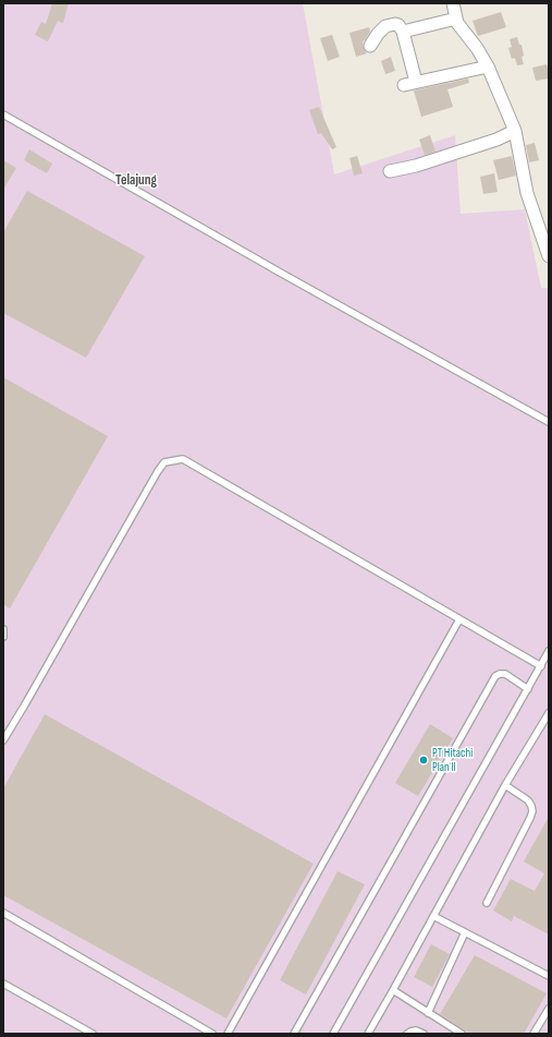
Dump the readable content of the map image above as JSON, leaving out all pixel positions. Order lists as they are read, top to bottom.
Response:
{
  "districts": ["Telajung"],
  "places": ["PT Hitachi Plan II"]
}
